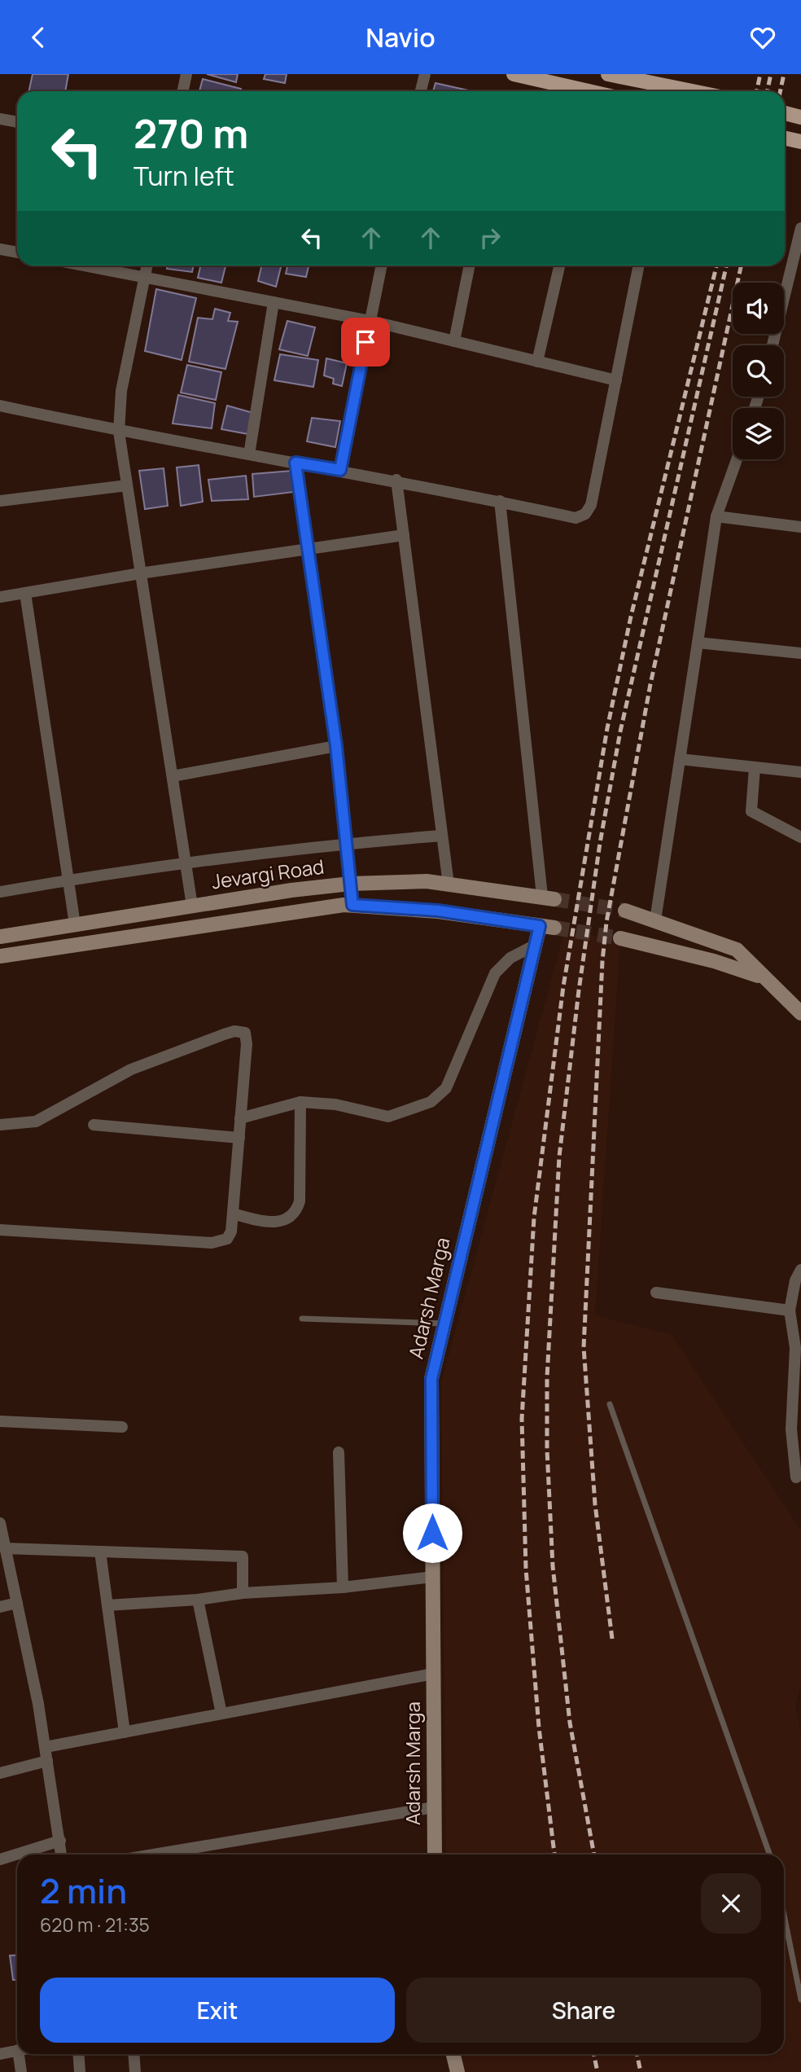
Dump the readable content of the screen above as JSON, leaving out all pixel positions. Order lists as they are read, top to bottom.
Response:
{
  "streets": {
    "main road": ["Jevargi Road", "Adarsh Marga"]
  },
  "page": {
    "header": "Navio",
    "turn": ["270 m", "Turn left"],
    "heading": ["2 min", "620 m · 21:35"],
    "buttons": ["Exit", "Share"]
  }
}
